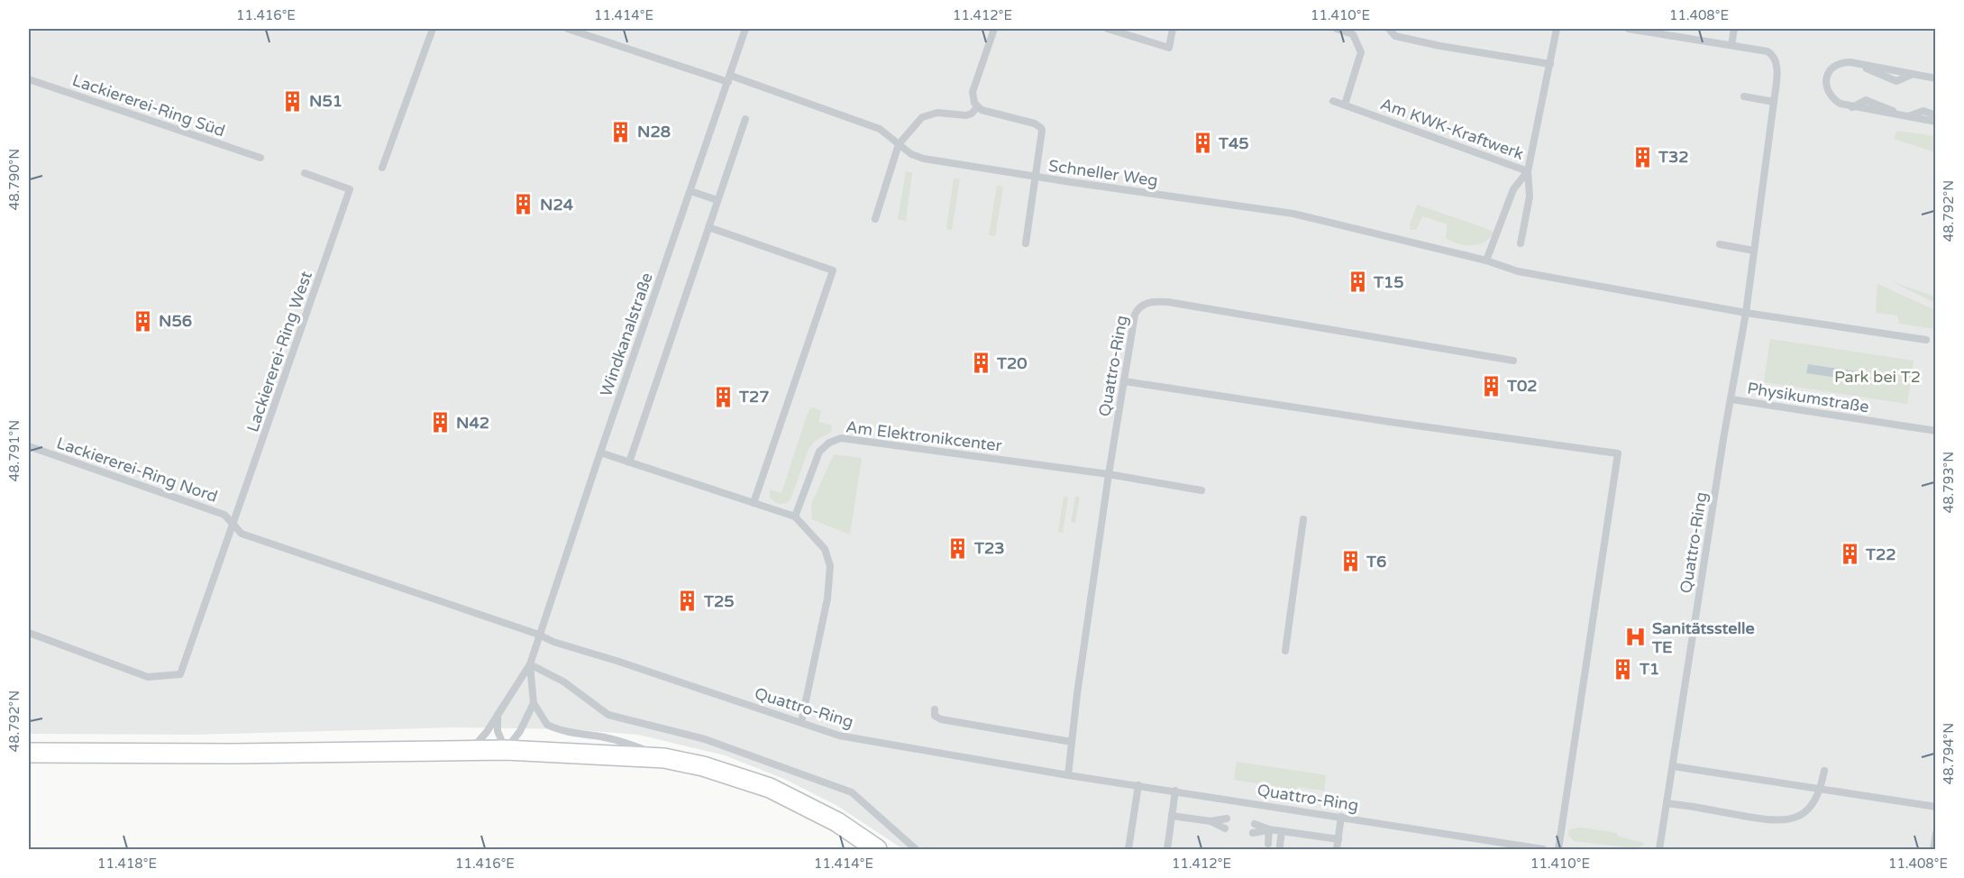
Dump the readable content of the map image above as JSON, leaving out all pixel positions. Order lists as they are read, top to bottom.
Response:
{
  "streets": {
    "lane": [
      "Lackiererei-Ring Süd",
      "Am KWK-Kraftwerk",
      "Schneller Weg",
      "Windkanalstraße",
      "Lackiererei-Ring West",
      "Quattro-Ring",
      "Physikumstraße",
      "Am Elektronikcenter",
      "Lackiererei-Ring Nord"
    ]
  },
  "crossings": [
    ["Am KWK-Kraftwerk", "Schneller Weg"],
    ["Schneller Weg", "Windkanalstraße"],
    ["Schneller Weg", "Physikumstraße"],
    ["Windkanalstraße", "Quattro-Ring"],
    ["Windkanalstraße", "Lackiererei-Ring Nord"],
    ["Lackiererei-Ring West", "Lackiererei-Ring Nord"],
    ["Quattro-Ring", "Physikumstraße"],
    ["Quattro-Ring", "Am Elektronikcenter"],
    ["Quattro-Ring", "Lackiererei-Ring Nord"]
  ],
  "parks": ["Park bei T2"],
  "places": {
    "building": [
      "N51",
      "N28",
      "T45",
      "T32",
      "N24",
      "T15",
      "N56",
      "T20",
      "T02",
      "T27",
      "N42",
      "T23",
      "T22",
      "T6",
      "T25",
      "T1"
    ],
    "hospital": ["Sanitätsstelle TE"]
  },
  "coordinates": [
    "11.416°E",
    "11.414°E",
    "11.412°E",
    "11.410°E",
    "11.408°E",
    "48.790°N",
    "48.792°N",
    "48.791°N",
    "48.793°N",
    "48.794°N",
    "11.418°E"
  ]
}
